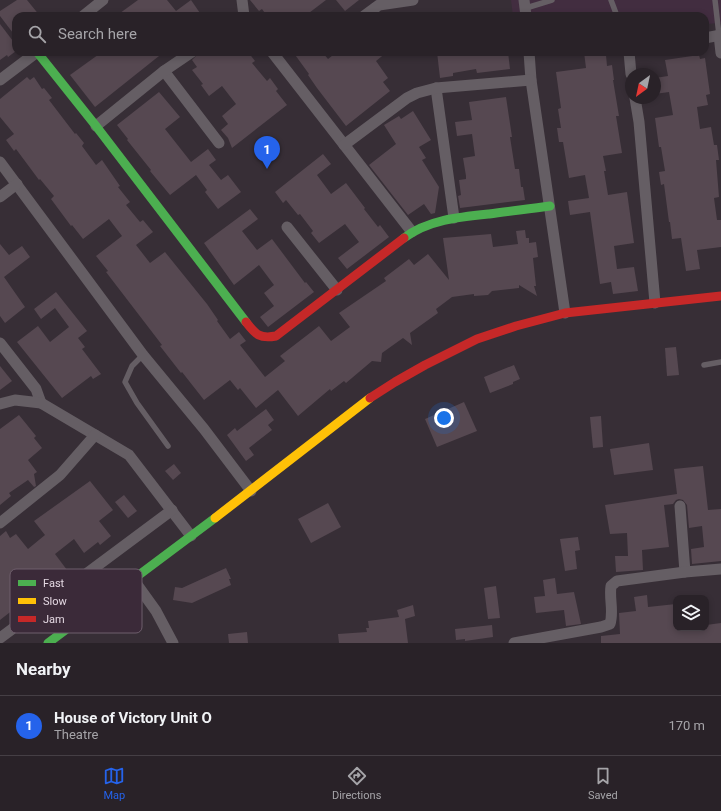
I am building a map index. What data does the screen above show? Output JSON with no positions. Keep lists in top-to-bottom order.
{
  "legend": ["Fast", "Slow", "Jam"],
  "north": "bottom left",
  "page": {
    "search": "Search here",
    "pins": "1",
    "heading": "Nearby",
    "list": [
      {
        "mark": "1",
        "name": "House of Victory Unit O",
        "note": "Theatre",
        "value": "170 m"
      }
    ],
    "nav": ["Map", "Directions", "Saved"]
  }
}
